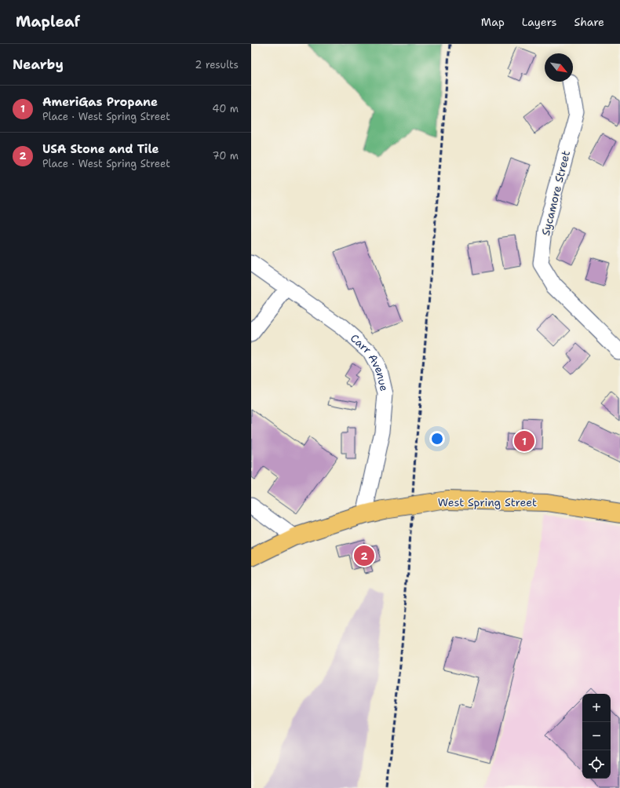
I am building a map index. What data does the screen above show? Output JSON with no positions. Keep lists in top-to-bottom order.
{
  "streets": {
    "main road": ["West Spring Street"],
    "street": ["Sycamore Street", "Carr Avenue"]
  },
  "crossings": [
    ["Carr Avenue", "West Spring Street"]
  ],
  "north": "bottom right",
  "page": {
    "header": "Mapleaf",
    "nav": ["Map", "Layers", "Share"],
    "heading": ["Nearby", "2 results"],
    "list": [
      {
        "mark": "1",
        "name": "AmeriGas Propane",
        "note": "Place · West Spring Street",
        "value": "40 m"
      },
      {
        "mark": "2",
        "name": "USA Stone and Tile",
        "note": "Place · West Spring Street",
        "value": "70 m"
      }
    ],
    "pins": ["1", "2"],
    "map_buttons": ["+", "−"]
  }
}
